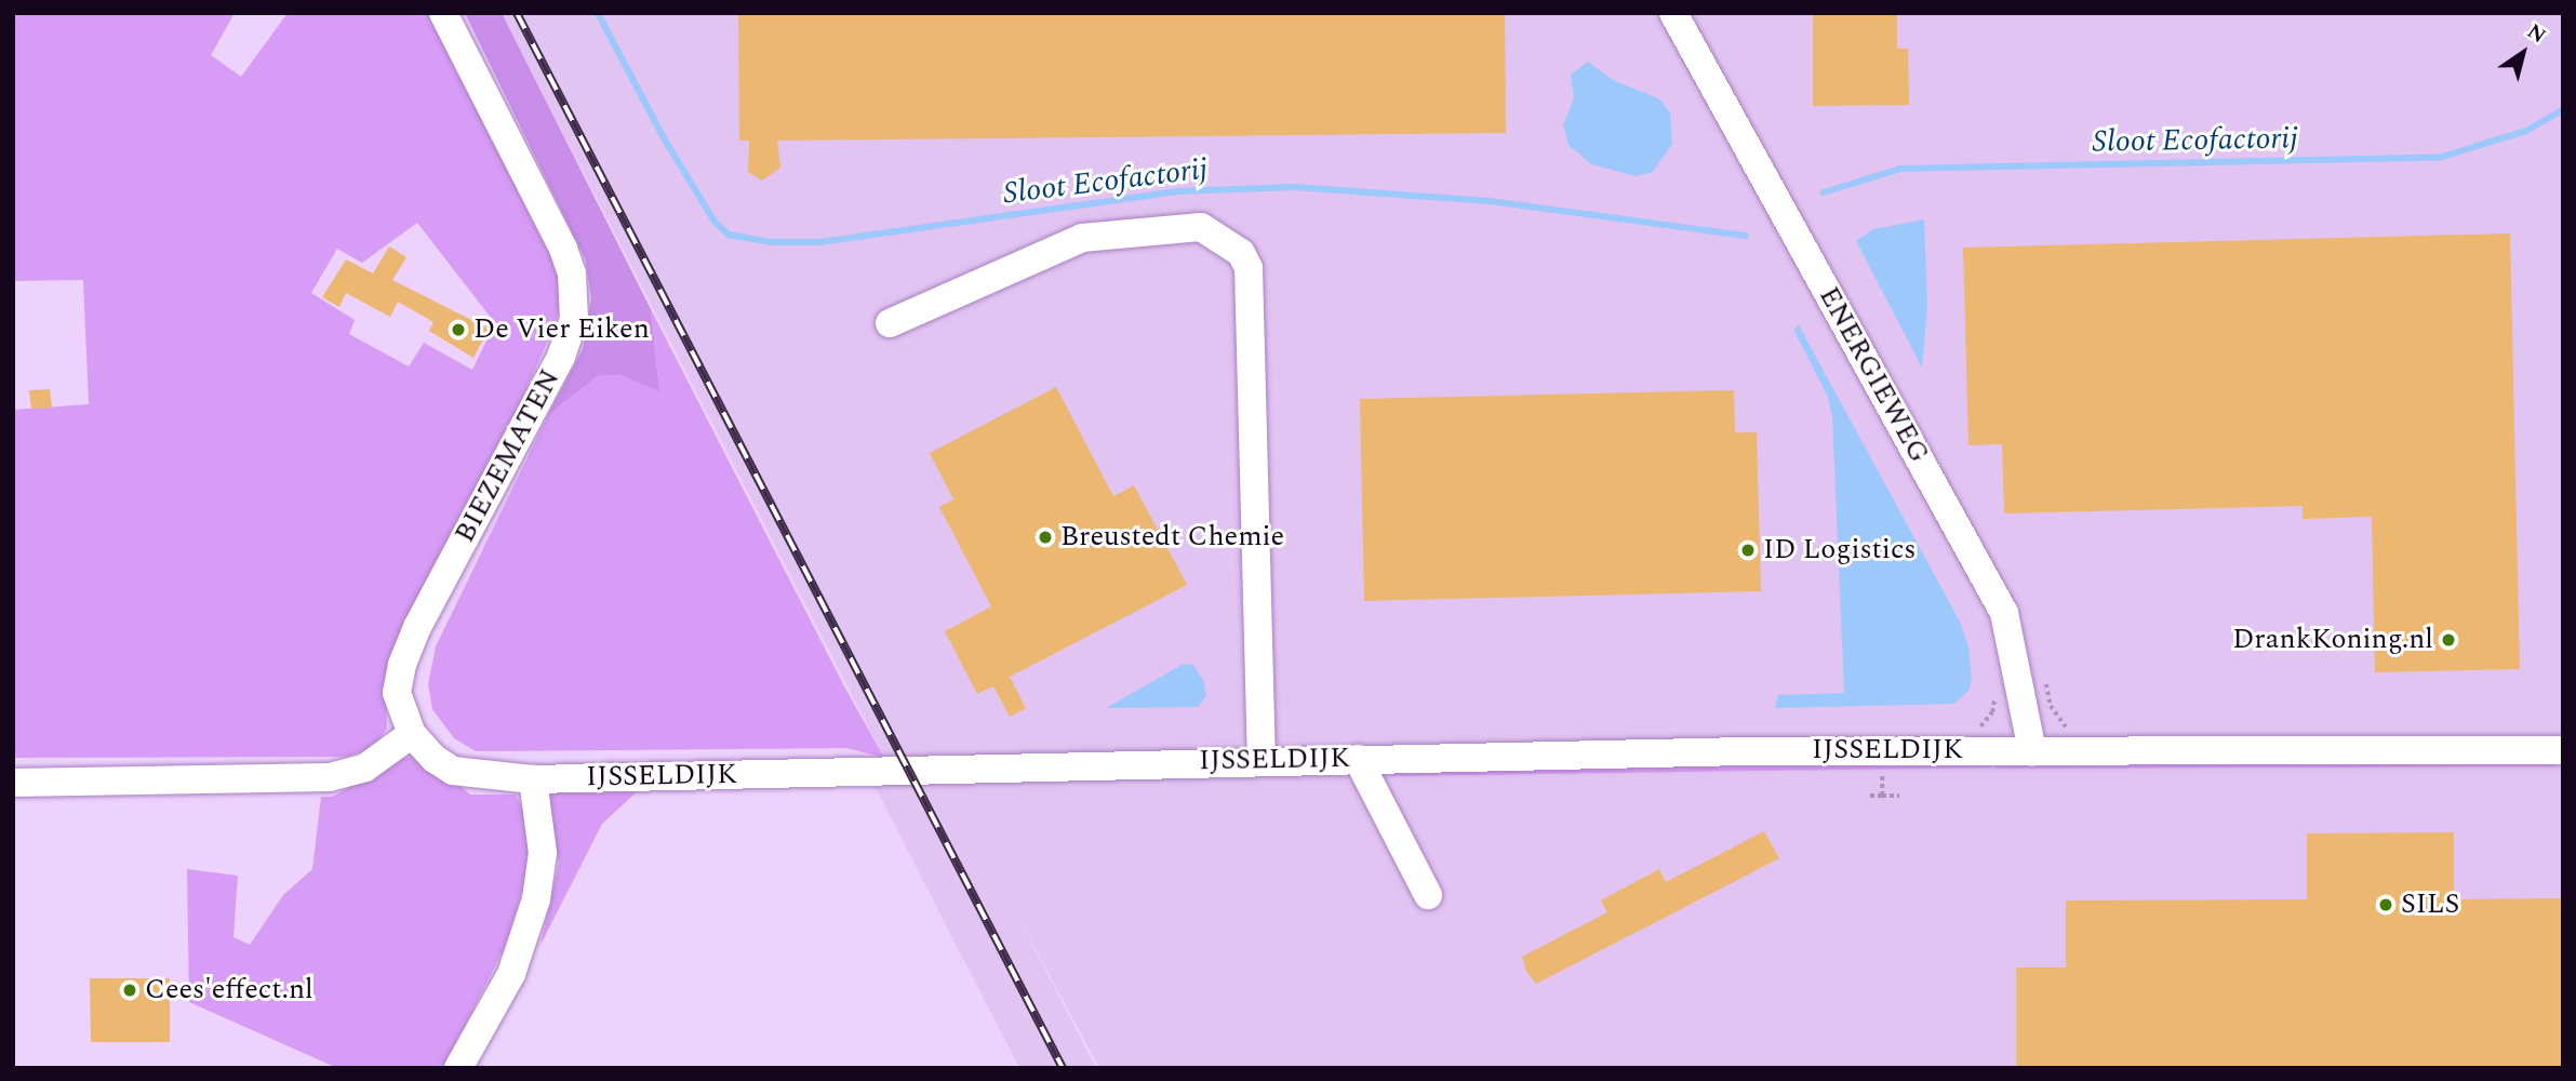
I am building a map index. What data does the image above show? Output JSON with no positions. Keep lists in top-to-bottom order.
{
  "streets": {
    "street": ["ENERGIEWEG", "BIEZEMATEN", "IJSSELDIJK"]
  },
  "crossings": [
    ["ENERGIEWEG", "IJSSELDIJK"],
    ["BIEZEMATEN", "IJSSELDIJK"]
  ],
  "water": ["Sloot Ecofactorij"],
  "places": [
    "De Vier Eiken",
    "Breustedt Chemie",
    "ID Logistics",
    "DrankKoning.nl",
    "SILS",
    "Cees'effect.nl"
  ],
  "north": "top right"
}
